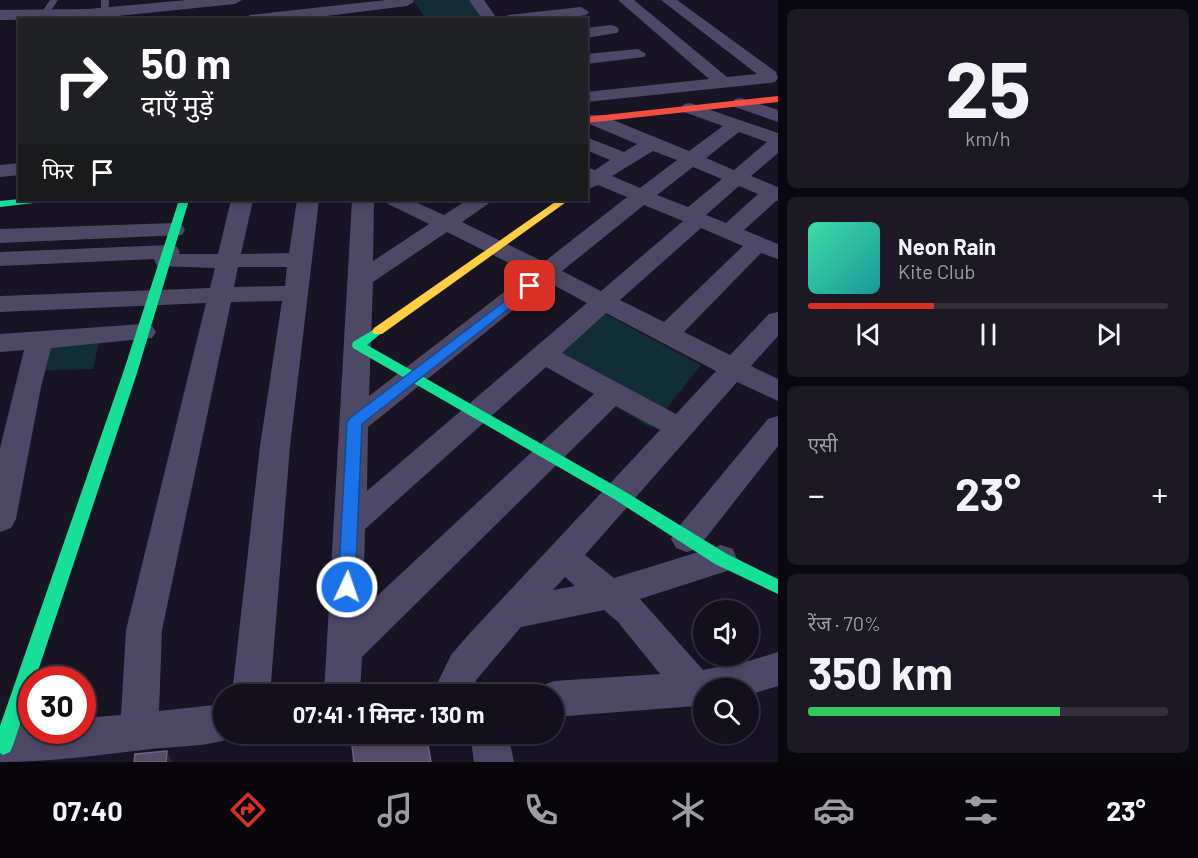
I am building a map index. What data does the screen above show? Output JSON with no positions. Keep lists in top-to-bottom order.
{
  "page": {
    "tile": [
      ["25", "km/h"],
      "एसी",
      ["रेंज · 70%", "350 km"]
    ],
    "turn": ["50 m", "दाएँ मुड़ें"],
    "then": "फिर",
    "song": ["Neon Rain", "Kite Club"],
    "heat": ["−", "23°", "+"],
    "limit": "30",
    "trip": "07:41 · 1 मिनट · 130 m",
    "tabs": ["07:40", "23°"]
  }
}
